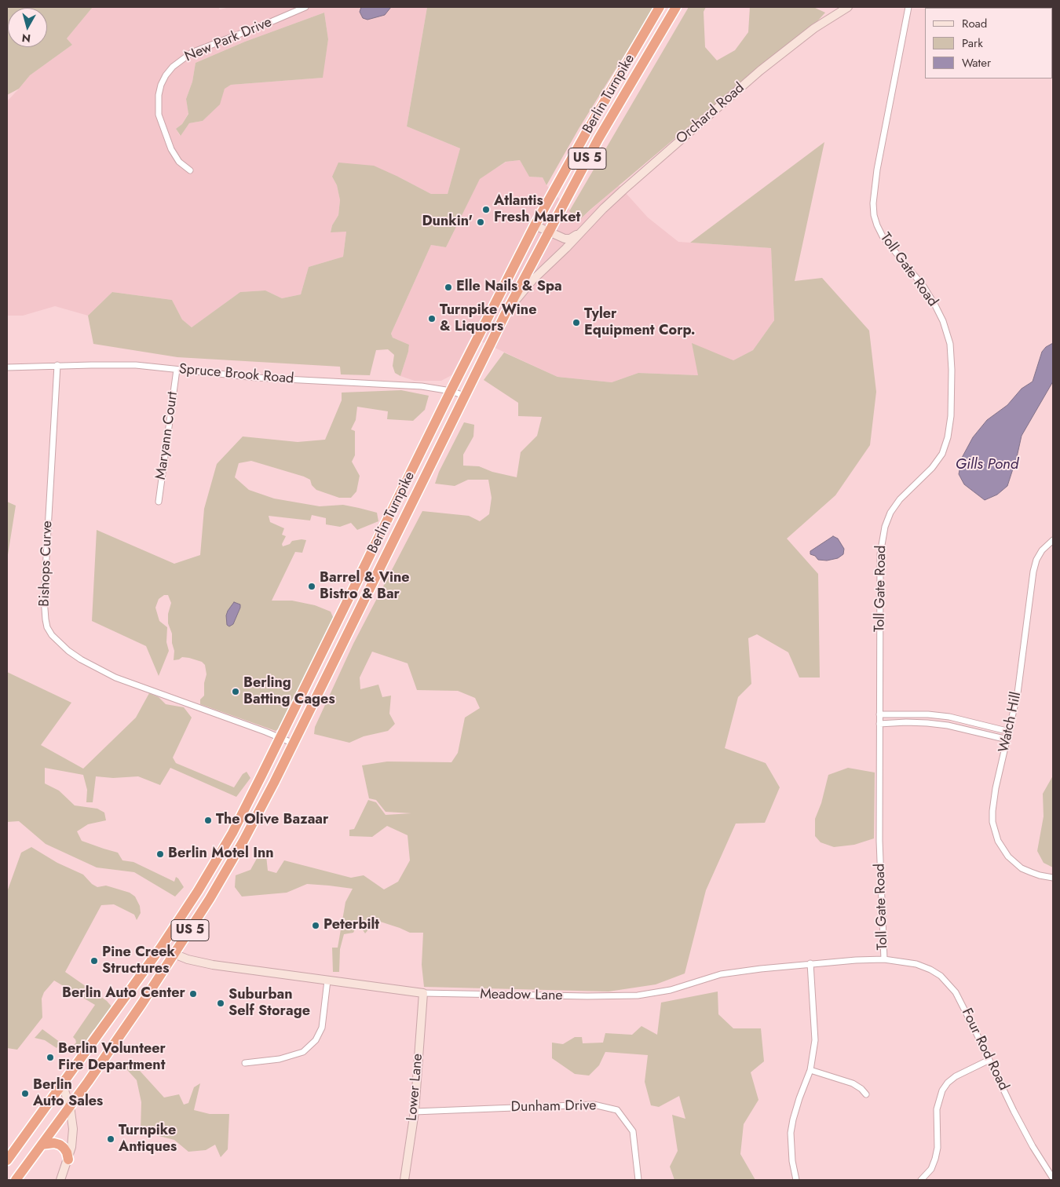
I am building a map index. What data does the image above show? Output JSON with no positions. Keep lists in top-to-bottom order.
{
  "streets": {
    "highway": ["Berlin Turnpike", "US 5"],
    "street": [
      "New Park Drive",
      "Orchard Road",
      "Toll Gate Road",
      "Spruce Brook Road",
      "Maryann Court",
      "Bishops Curve",
      "Watch Hill",
      "Meadow Lane",
      "Four Rod Road",
      "Lower Lane",
      "Dunham Drive"
    ]
  },
  "crossings": [
    ["Berlin Turnpike", "Orchard Road"],
    ["Berlin Turnpike", "Spruce Brook Road"],
    ["Berlin Turnpike", "Bishops Curve"],
    ["Berlin Turnpike", "Meadow Lane"],
    ["Toll Gate Road", "Meadow Lane"],
    ["Toll Gate Road", "Four Rod Road"],
    ["Spruce Brook Road", "Maryann Court"],
    ["Spruce Brook Road", "Bishops Curve"],
    ["Meadow Lane", "Four Rod Road"],
    ["Meadow Lane", "Lower Lane"],
    ["Lower Lane", "Dunham Drive"]
  ],
  "water": ["Gills Pond"],
  "places": [
    "Atlantis Fresh Market",
    "Dunkin'",
    "Elle Nails & Spa",
    "Turnpike Wine & Liquors",
    "Tyler Equipment Corp.",
    "Barrel & Vine Bistro & Bar",
    "Berling Batting Cages",
    "The Olive Bazaar",
    "Berlin Motel Inn",
    "Peterbilt",
    "Pine Creek Structures",
    "Berlin Auto Center",
    "Suburban Self Storage",
    "Berlin Volunteer Fire Department",
    "Berlin Auto Sales",
    "Turnpike Antiques"
  ],
  "legend": ["Road", "Park", "Water"],
  "north": "bottom"
}
